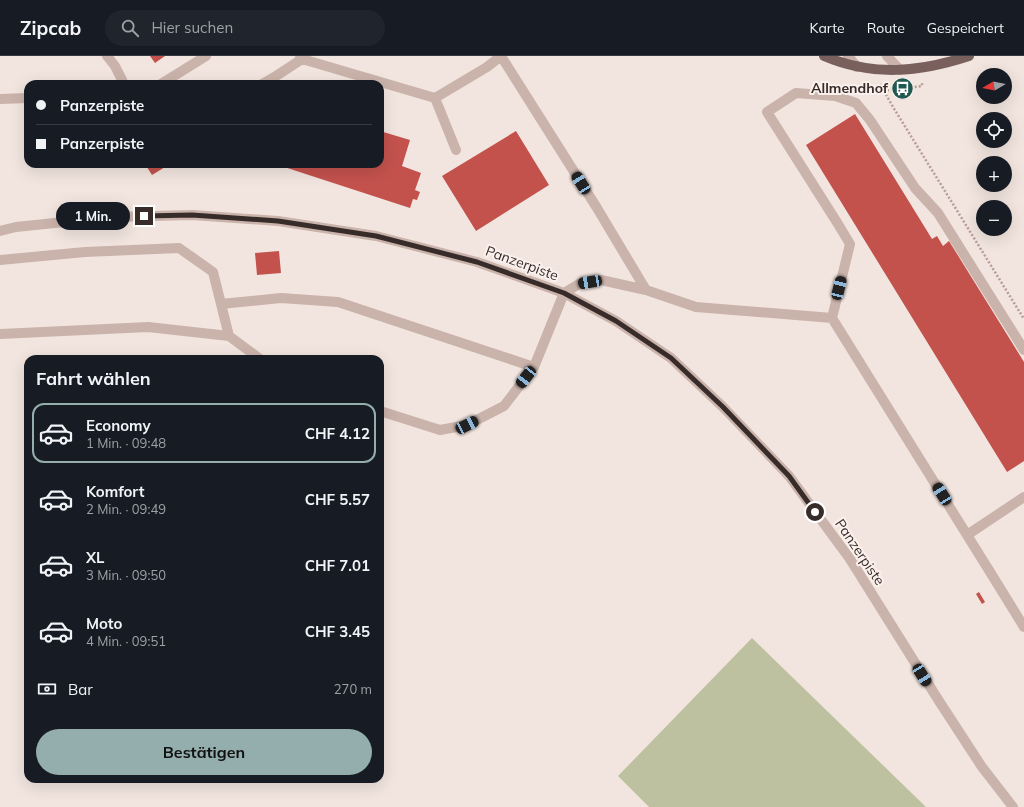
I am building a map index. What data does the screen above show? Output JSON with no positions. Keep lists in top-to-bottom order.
{
  "streets": {
    "street": ["Panzerpiste"]
  },
  "places": {
    "bus stop": ["Allmendhof"]
  },
  "north": "left",
  "page": {
    "header": "Zipcab",
    "search": "Hier suchen",
    "nav": ["Karte", "Route", "Gespeichert"],
    "map_buttons": ["+", "−"],
    "banner": ["Panzerpiste", "Panzerpiste"],
    "bubble": "1 Min.",
    "heading": "Fahrt wählen",
    "list": [
      {
        "name": "Economy",
        "note": "1 Min. · 09:48",
        "value": "CHF 4.12"
      },
      {
        "name": "Komfort",
        "note": "2 Min. · 09:49",
        "value": "CHF 5.57"
      },
      {
        "name": "XL",
        "note": "3 Min. · 09:50",
        "value": "CHF 7.01"
      },
      {
        "name": "Moto",
        "note": "4 Min. · 09:51",
        "value": "CHF 3.45"
      }
    ],
    "pay": ["Bar", "270 m"],
    "buttons": "Bestätigen"
  }
}
